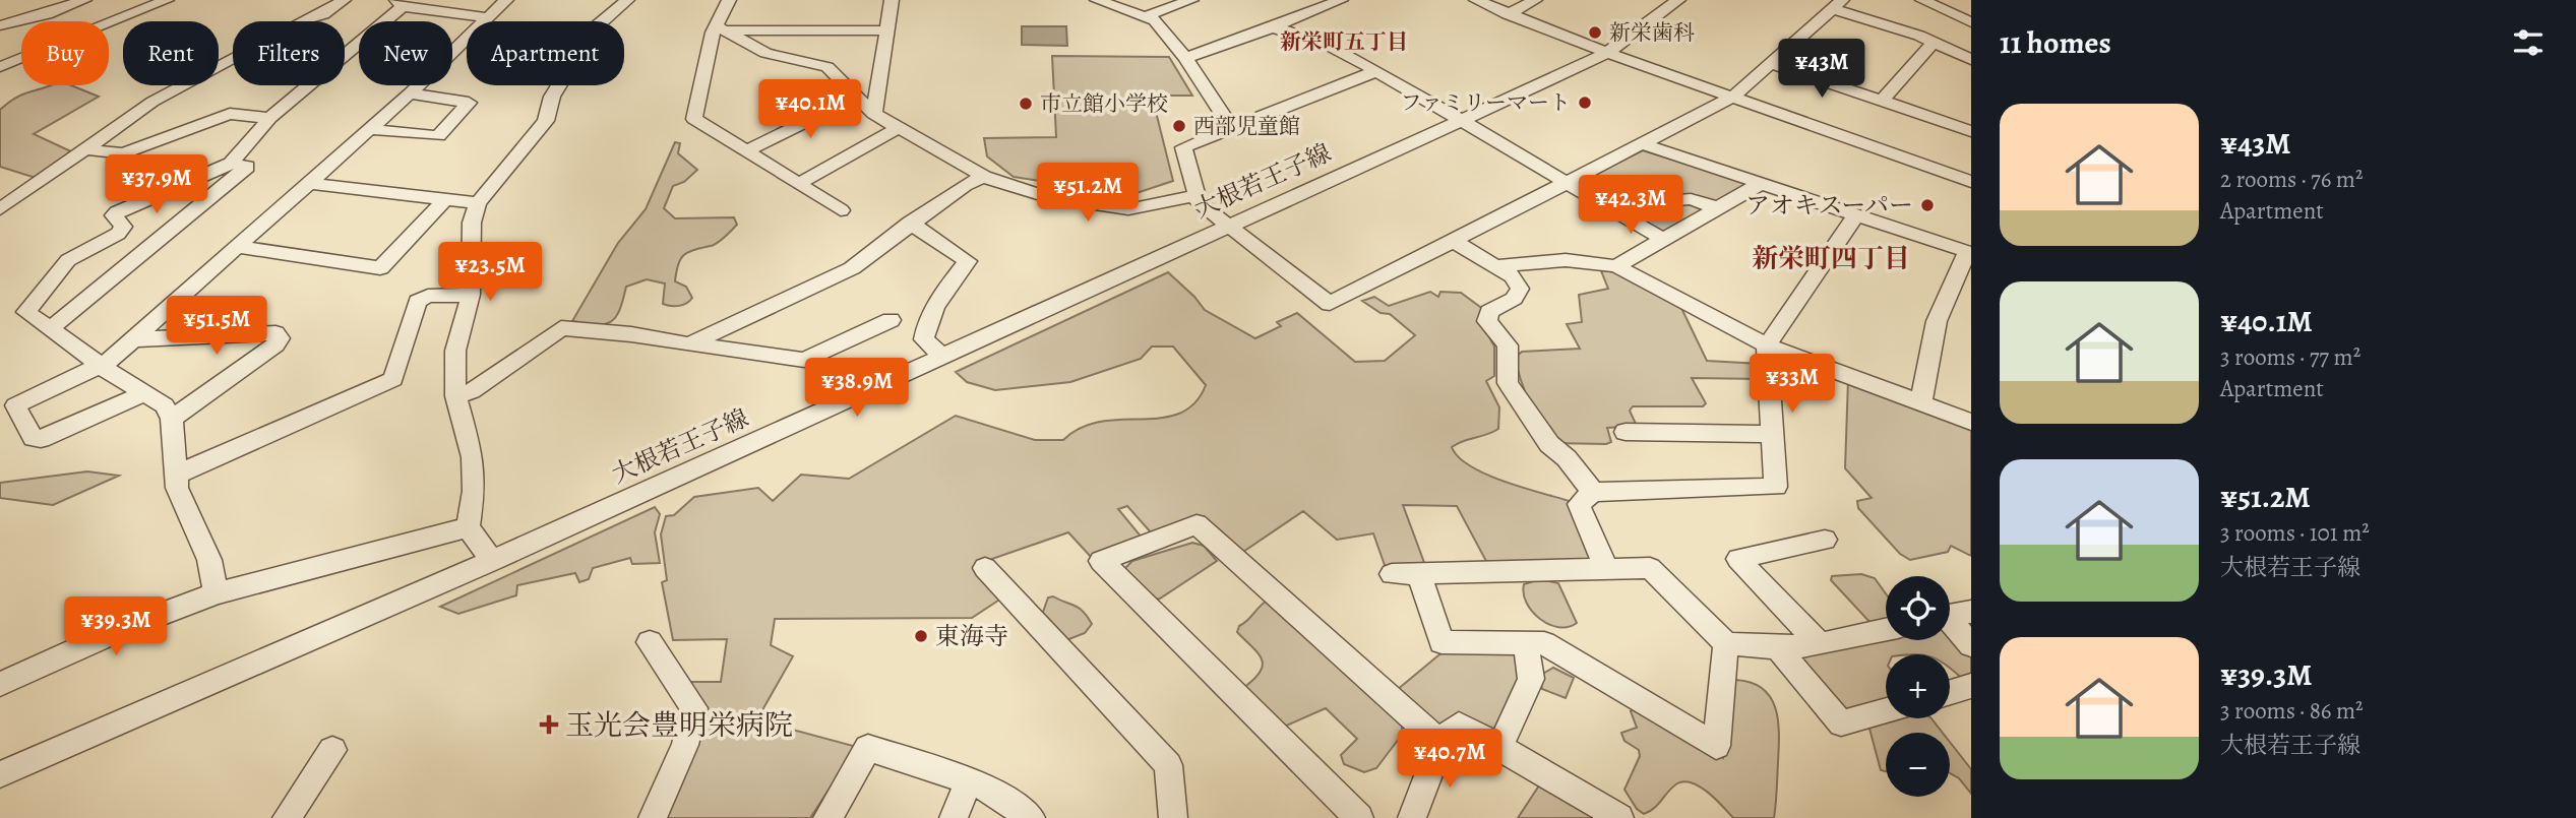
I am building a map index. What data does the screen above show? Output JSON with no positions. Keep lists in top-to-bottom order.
{
  "streets": {
    "street": ["大根若王子線"]
  },
  "districts": ["新栄町五丁目", "新栄町四丁目"],
  "places": {
    "other": [
      "新栄歯科",
      "ファミリーマート",
      "市立館小学校",
      "西部児童館",
      "アオキスーパー",
      "東海寺"
    ],
    "health": ["玉光会豊明栄病院"]
  },
  "page": {
    "heading": "11 homes",
    "chip": [
      "Buy",
      "Rent",
      "Filters",
      "New",
      "Apartment"
    ],
    "price": [
      "¥43M",
      "¥40.1M",
      "¥37.9M",
      "¥51.2M",
      "¥42.3M",
      "¥23.5M",
      "¥51.5M",
      "¥33M",
      "¥38.9M",
      "¥39.3M",
      "¥40.7M"
    ],
    "list": [
      {
        "name": "¥43M",
        "note": "2 rooms · 76 m² · Apartment"
      },
      {
        "name": "¥40.1M",
        "note": "3 rooms · 77 m² · Apartment"
      },
      {
        "name": "¥51.2M",
        "note": "3 rooms · 101 m² · 大根若王子線"
      },
      {
        "name": "¥39.3M",
        "note": "3 rooms · 86 m² · 大根若王子線"
      }
    ],
    "map_buttons": ["+", "−"]
  }
}
